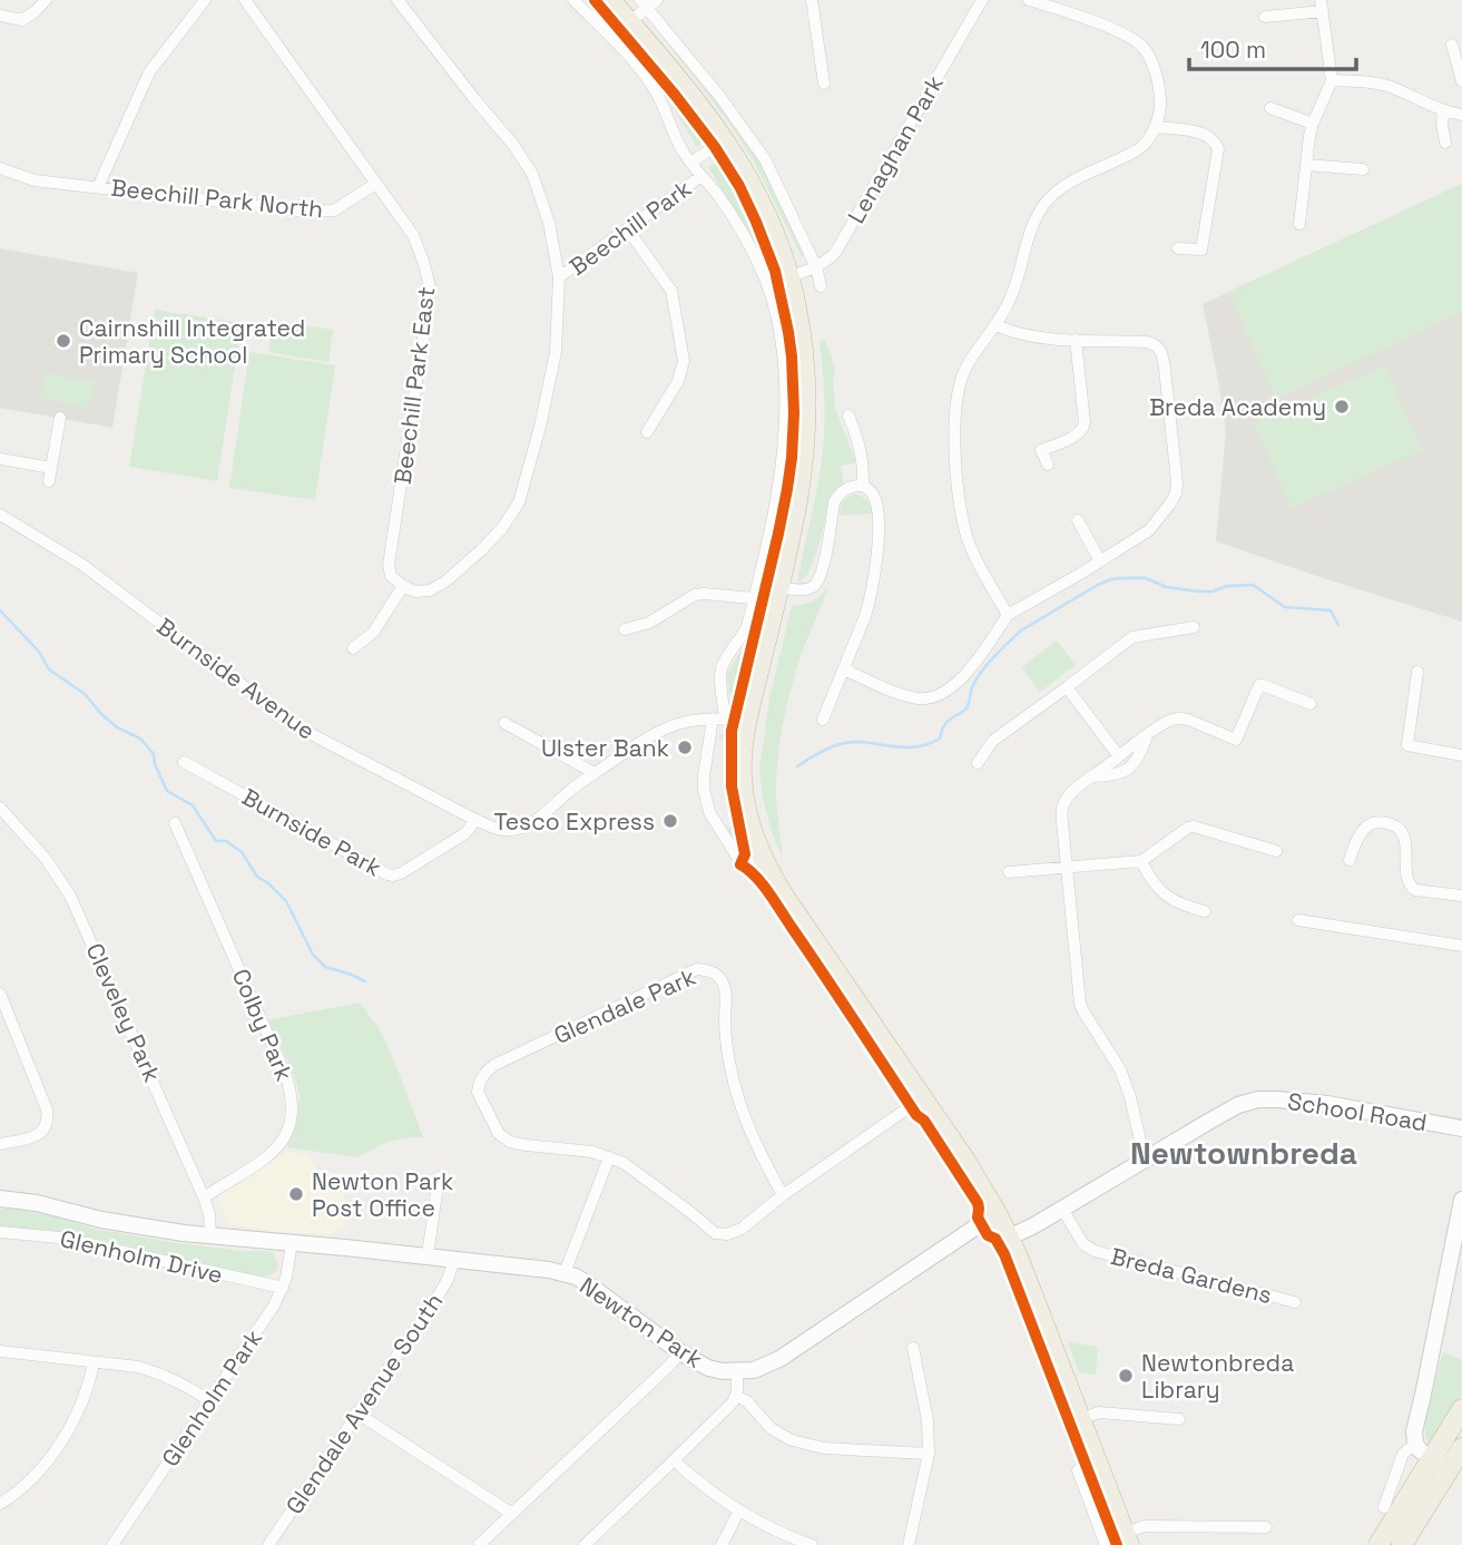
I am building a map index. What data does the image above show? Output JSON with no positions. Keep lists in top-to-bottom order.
{
  "streets": {
    "street": [
      "Lenaghan Park",
      "Beechill Park North",
      "Beechill Park",
      "Beechill Park East",
      "Burnside Avenue",
      "Burnside Park",
      "Glendale Park",
      "Cleveley Park",
      "Colby Park",
      "School Road",
      "Glenholm Drive",
      "Breda Gardens",
      "Newton Park",
      "Glenholm Park",
      "Glendale Avenue South"
    ]
  },
  "crossings": [
    ["Beechill Park North", "Beechill Park East"],
    ["Burnside Avenue", "Burnside Park"],
    ["Cleveley Park", "Colby Park"],
    ["Cleveley Park", "Newton Park"],
    ["School Road", "Breda Gardens"],
    ["Glenholm Drive", "Glenholm Park"],
    ["Newton Park", "Glenholm Park"],
    ["Newton Park", "Glendale Avenue South"]
  ],
  "districts": ["Newtownbreda"],
  "places": [
    "Cairnshill Integrated Primary School",
    "Breda Academy",
    "Ulster Bank",
    "Tesco Express",
    "Newton Park Post Office",
    "Newtonbreda Library"
  ],
  "scale_bar": "100 m"
}
